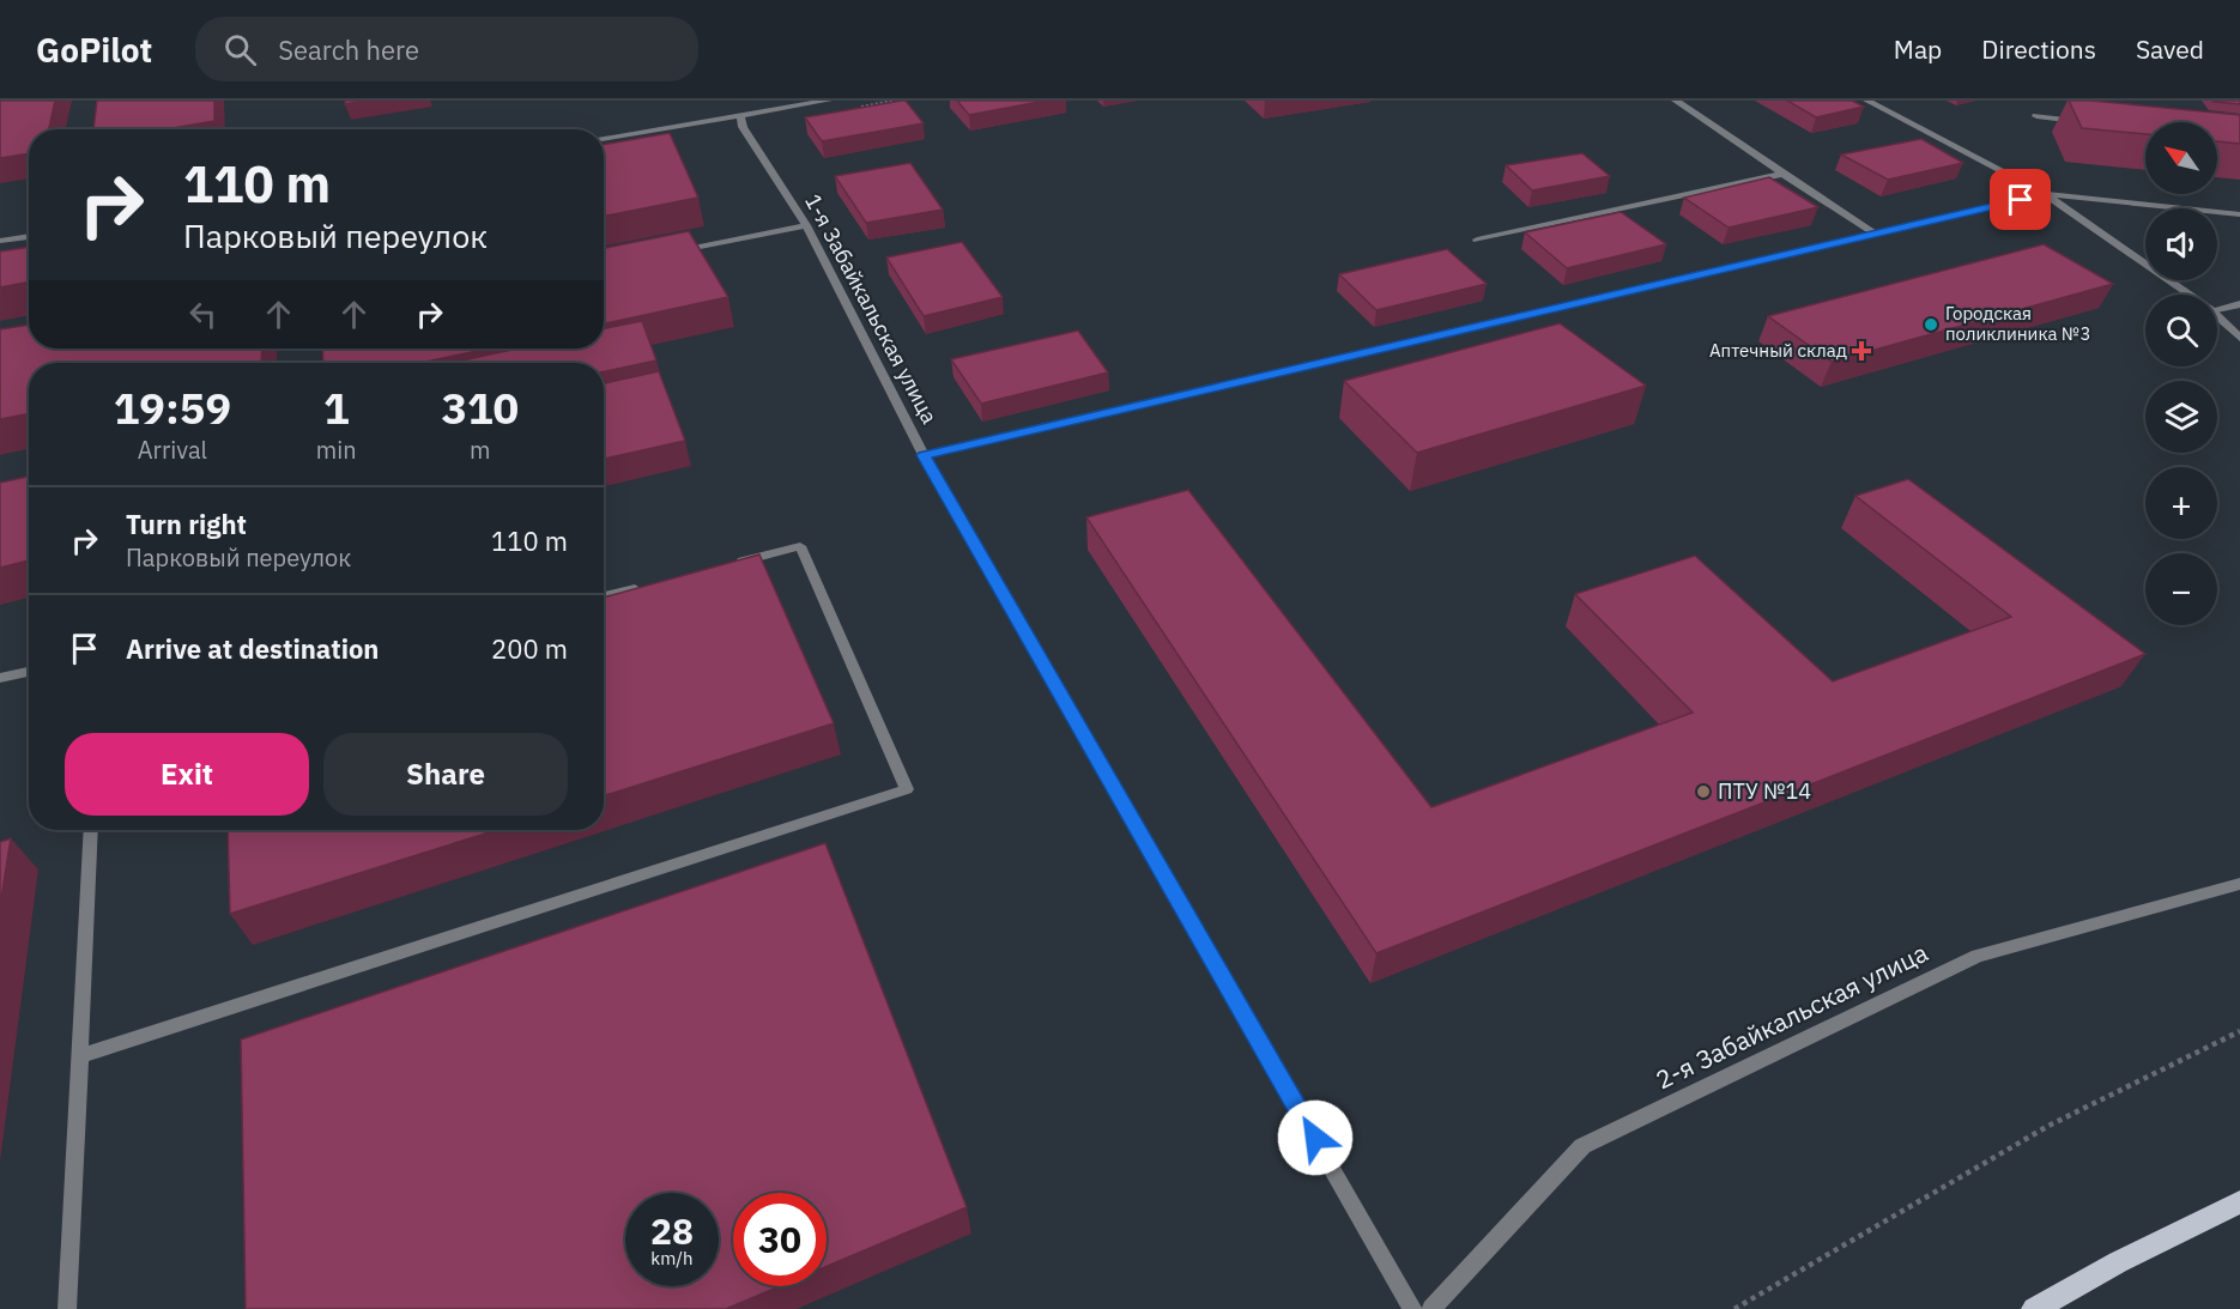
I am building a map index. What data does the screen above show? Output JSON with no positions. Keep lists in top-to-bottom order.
{
  "streets": {
    "street": ["1-я Забайкальская улица", "2-я Забайкальская улица"]
  },
  "places": {
    "other": ["Городская поликлиника №3", "ПТУ №14"],
    "health": ["Аптечный склад"]
  },
  "north": "top left",
  "page": {
    "header": "GoPilot",
    "search": "Search here",
    "nav": ["Map", "Directions", "Saved"],
    "map_buttons": ["+", "−"],
    "turn": ["110 m", "Парковый переулок"],
    "eta": [
      "19:59",
      "Arrival",
      "1",
      "min",
      "310",
      "m"
    ],
    "list": [
      {
        "name": "Turn right",
        "note": "Парковый переулок",
        "value": "110 m"
      },
      {
        "name": "Arrive at destination",
        "value": "200 m"
      }
    ],
    "buttons": ["Exit", "Share"],
    "speed": "28 km/h",
    "limit": "30"
  }
}
